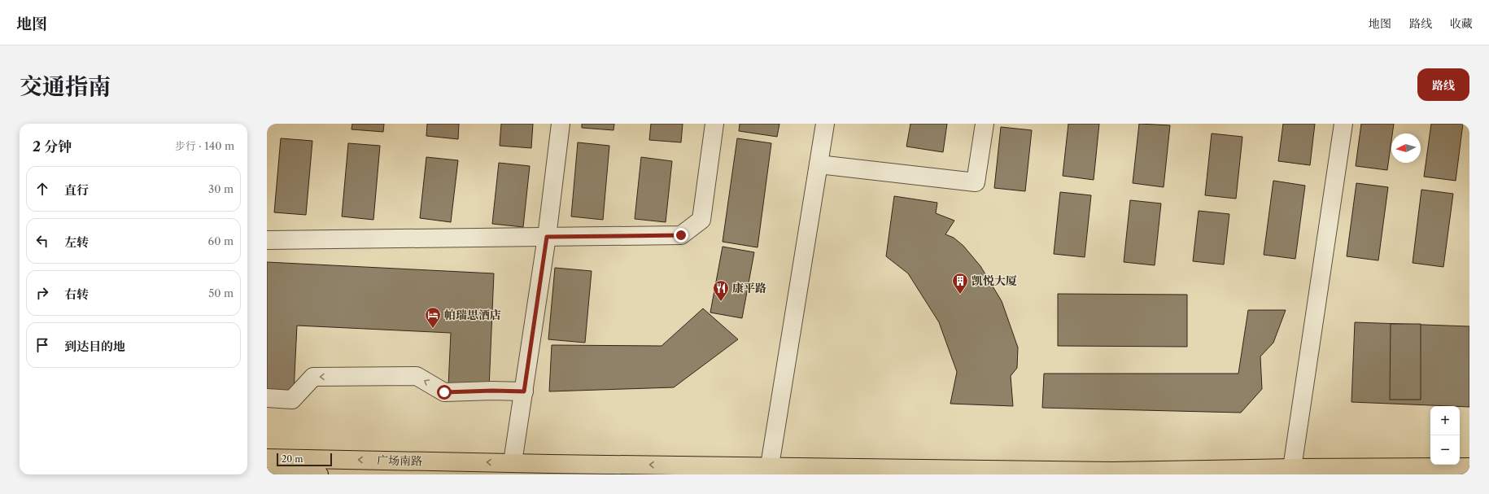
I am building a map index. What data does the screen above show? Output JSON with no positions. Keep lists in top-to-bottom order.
{
  "streets": {
    "main road": ["广场南路"]
  },
  "one_way": ["广场南路"],
  "places": {
    "building": ["凯悦大厦"],
    "restaurant": ["康平路"],
    "hotel": ["帕瑞思酒店"]
  },
  "scale_bar": "20 m",
  "north": "left",
  "page": {
    "header": "地图",
    "nav": ["地图", "路线", "收藏"],
    "title": "交通指南",
    "buttons": "路线",
    "heading": ["2 分钟", "步行 · 140 m"],
    "list": [
      ["直行", "30 m"],
      ["左转", "60 m"],
      ["右转", "50 m"],
      "到达目的地"
    ],
    "map_buttons": ["+", "−"],
    "scale": "20 m"
  }
}
